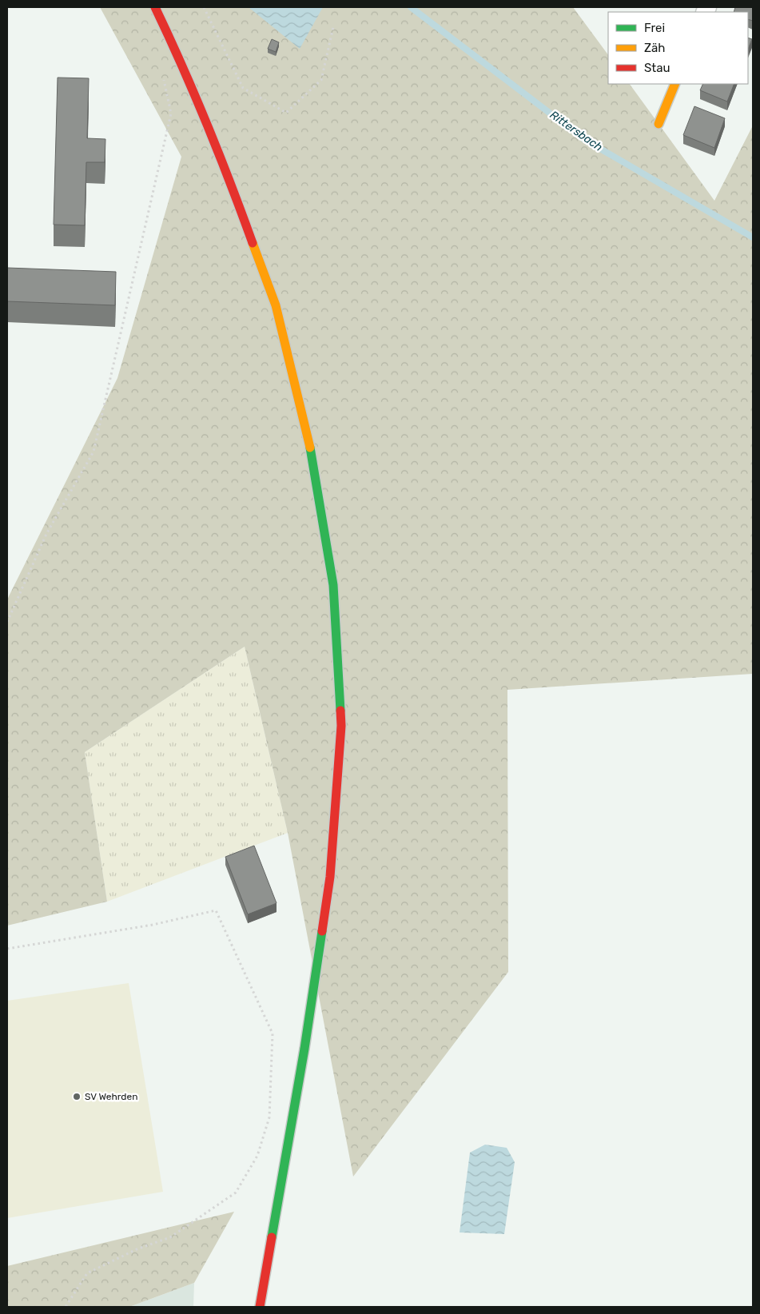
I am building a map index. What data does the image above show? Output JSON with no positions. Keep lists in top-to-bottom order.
{
  "water": ["Rittersbach"],
  "places": ["SV Wehrden"],
  "legend": ["Frei", "Zäh", "Stau"]
}
